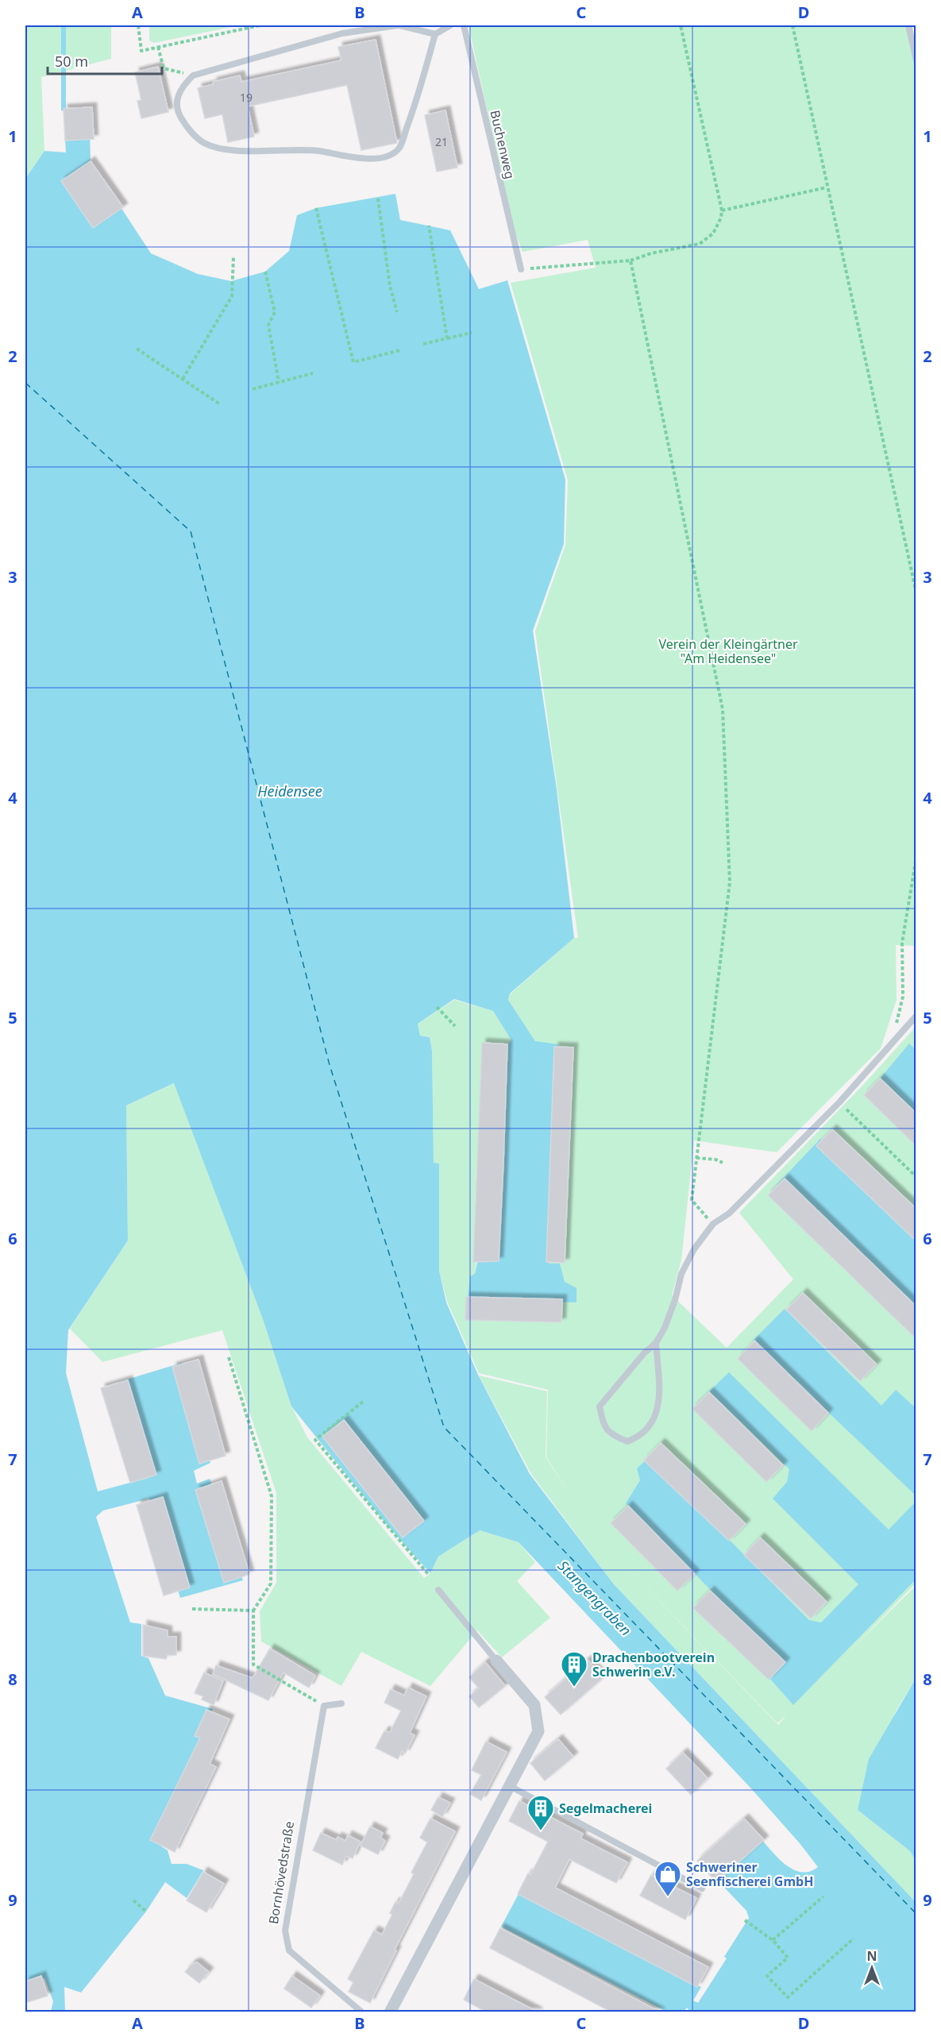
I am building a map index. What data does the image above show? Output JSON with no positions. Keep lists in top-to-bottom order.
{
  "streets": {
    "lane": ["Buchenweg", "Bornhövedstraße"]
  },
  "water": ["Heidensee", "Stangengraben"],
  "parks": ["Verein der Kleingärtner \"Am Heidensee\""],
  "places": {
    "building": ["Drachenbootverein Schwerin e.V.", "Segelmacherei"],
    "shop": ["Schweriner Seenfischerei GmbH"]
  },
  "house_numbers": ["19", "21"],
  "scale_bar": "50 m",
  "north": "top",
  "grid": {
    "columns": [
      "A",
      "B",
      "C",
      "D"
    ],
    "rows": [
      "1",
      "2",
      "3",
      "4",
      "5",
      "6",
      "7",
      "8",
      "9"
    ]
  }
}
